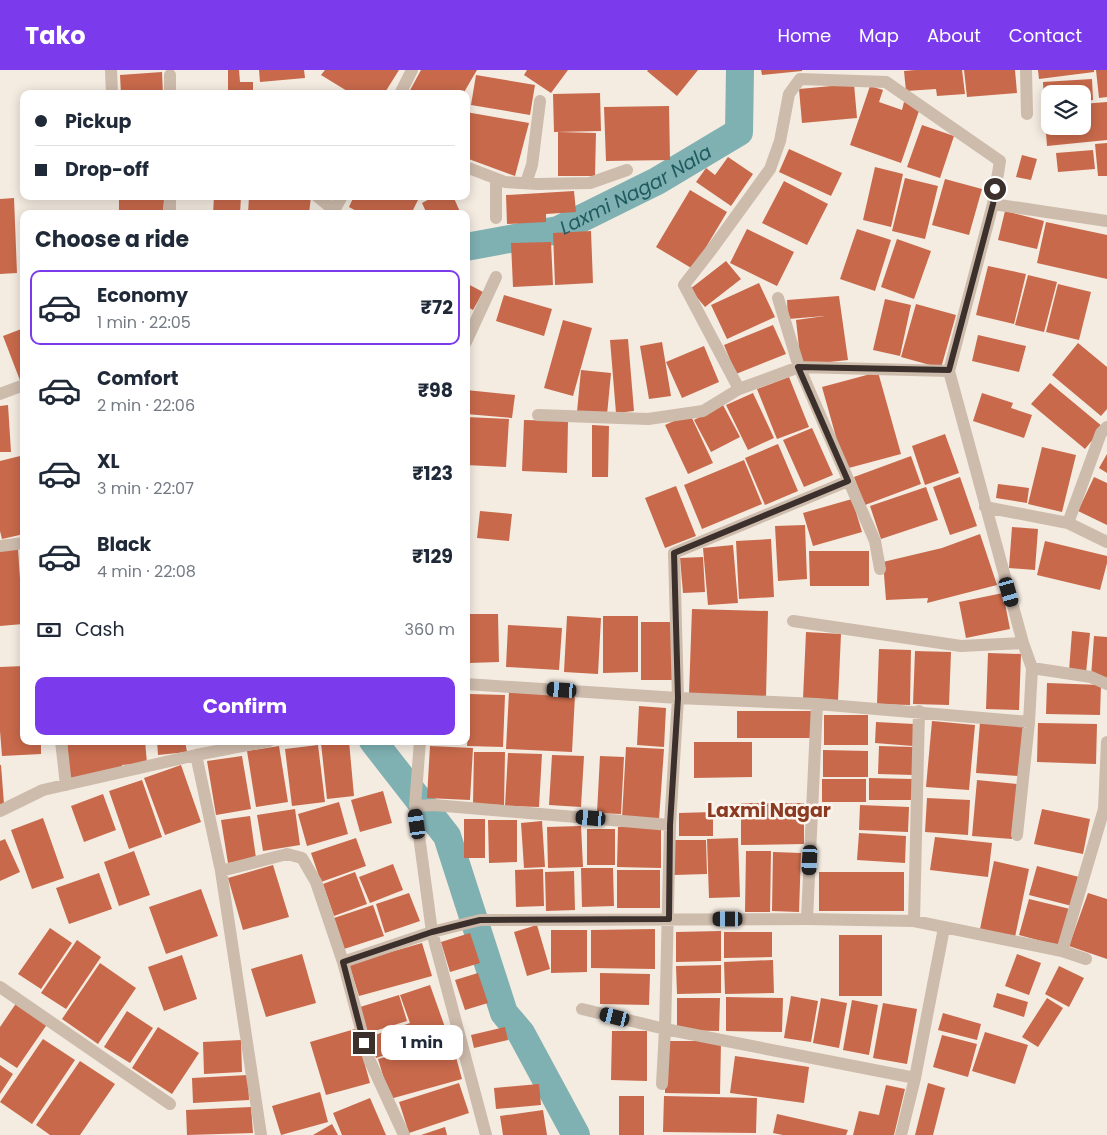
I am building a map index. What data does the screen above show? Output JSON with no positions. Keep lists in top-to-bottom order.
{
  "districts": ["Laxmi Nagar"],
  "water": ["Laxmi Nagar Nala"],
  "page": {
    "header": "Tako",
    "nav": [
      "Home",
      "Map",
      "About",
      "Contact"
    ],
    "banner": ["Pickup", "Drop-off"],
    "heading": "Choose a ride",
    "list": [
      {
        "name": "Economy",
        "note": "1 min · 22:05",
        "value": "₹72"
      },
      {
        "name": "Comfort",
        "note": "2 min · 22:06",
        "value": "₹98"
      },
      {
        "name": "XL",
        "note": "3 min · 22:07",
        "value": "₹123"
      },
      {
        "name": "Black",
        "note": "4 min · 22:08",
        "value": "₹129"
      }
    ],
    "pay": ["Cash", "360 m"],
    "buttons": "Confirm",
    "bubble": "1 min"
  }
}
